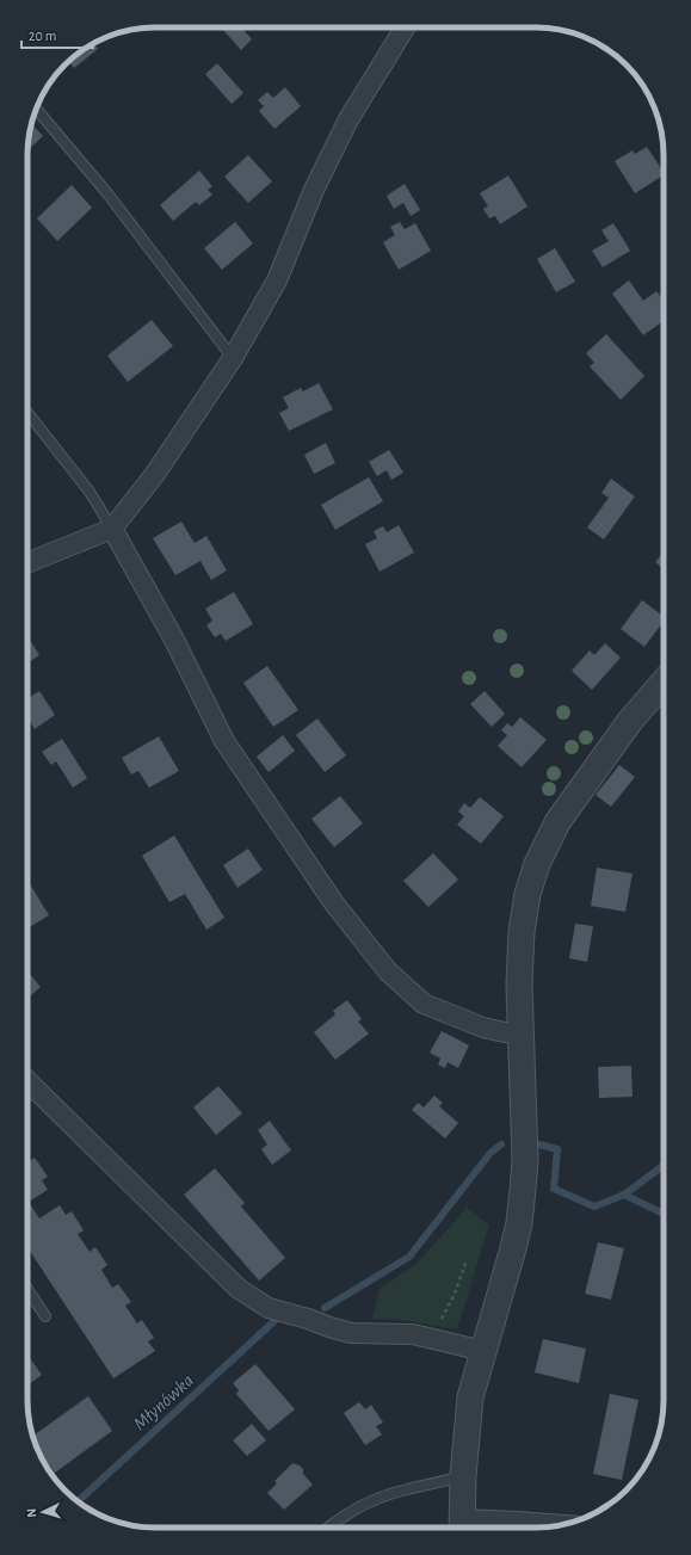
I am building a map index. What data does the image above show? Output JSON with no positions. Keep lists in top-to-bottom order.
{
  "water": ["Młynówka"],
  "scale_bar": "20 m",
  "north": "left"
}
